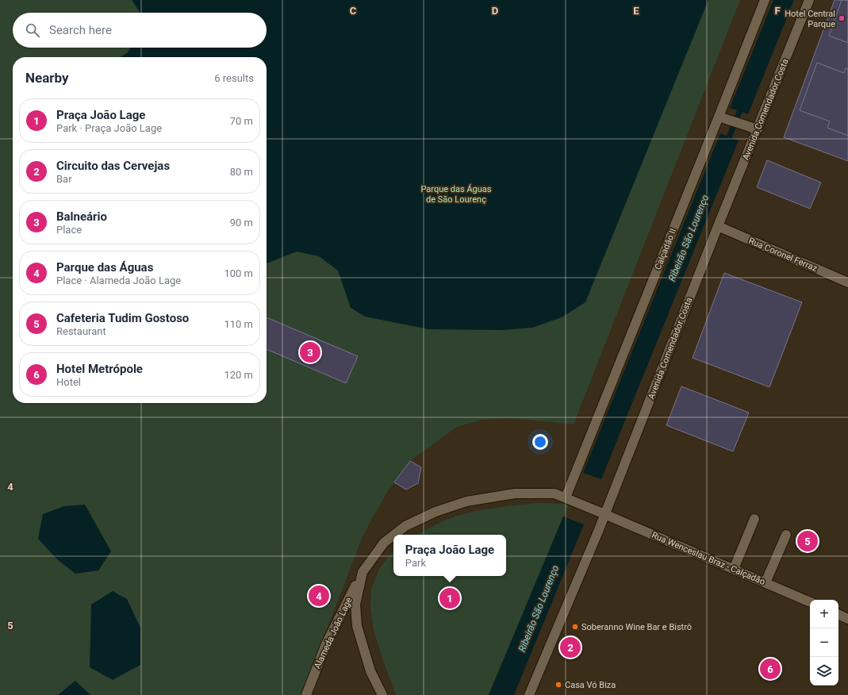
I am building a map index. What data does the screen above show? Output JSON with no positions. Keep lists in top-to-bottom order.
{
  "streets": {
    "street": [
      "Avenida Comendador Costa",
      "Calçadão II",
      "Rua Coronel Ferraz",
      "Rua Wenceslau Braz - Calçadão",
      "Alameda João Lage"
    ]
  },
  "crossings": [
    ["Avenida Comendador Costa", "Rua Coronel Ferraz"],
    ["Avenida Comendador Costa", "Rua Wenceslau Braz - Calçadão"],
    ["Calçadão II", "Rua Wenceslau Braz - Calçadão"],
    ["Rua Wenceslau Braz - Calçadão", "Alameda João Lage"]
  ],
  "water": ["Ribeirão São Lourenço"],
  "parks": ["Parque das Águas de São Lourenç"],
  "places": ["Hotel Central Parque", "Soberanno Wine Bar e Bistrô", "Casa Vó Biza"],
  "page": {
    "search": "Search here",
    "heading": ["Nearby", "6 results"],
    "list": [
      {
        "mark": "1",
        "name": "Praça João Lage",
        "note": "Park · Praça João Lage",
        "value": "70 m"
      },
      {
        "mark": "2",
        "name": "Circuito das Cervejas",
        "note": "Bar",
        "value": "80 m"
      },
      {
        "mark": "3",
        "name": "Balneário",
        "note": "Place",
        "value": "90 m"
      },
      {
        "mark": "4",
        "name": "Parque das Águas",
        "note": "Place · Alameda João Lage",
        "value": "100 m"
      },
      {
        "mark": "5",
        "name": "Cafeteria Tudim Gostoso",
        "note": "Restaurant",
        "value": "110 m"
      },
      {
        "mark": "6",
        "name": "Hotel Metrópole",
        "note": "Hotel",
        "value": "120 m"
      }
    ],
    "pins": [
      "3",
      "5",
      "4",
      "1",
      "2",
      "6"
    ],
    "popup": ["Praça João Lage", "Park"],
    "map_buttons": ["+", "−"]
  },
  "grid": {
    "columns": [
      "C",
      "D",
      "E",
      "F"
    ],
    "rows": ["4", "5"]
  }
}
